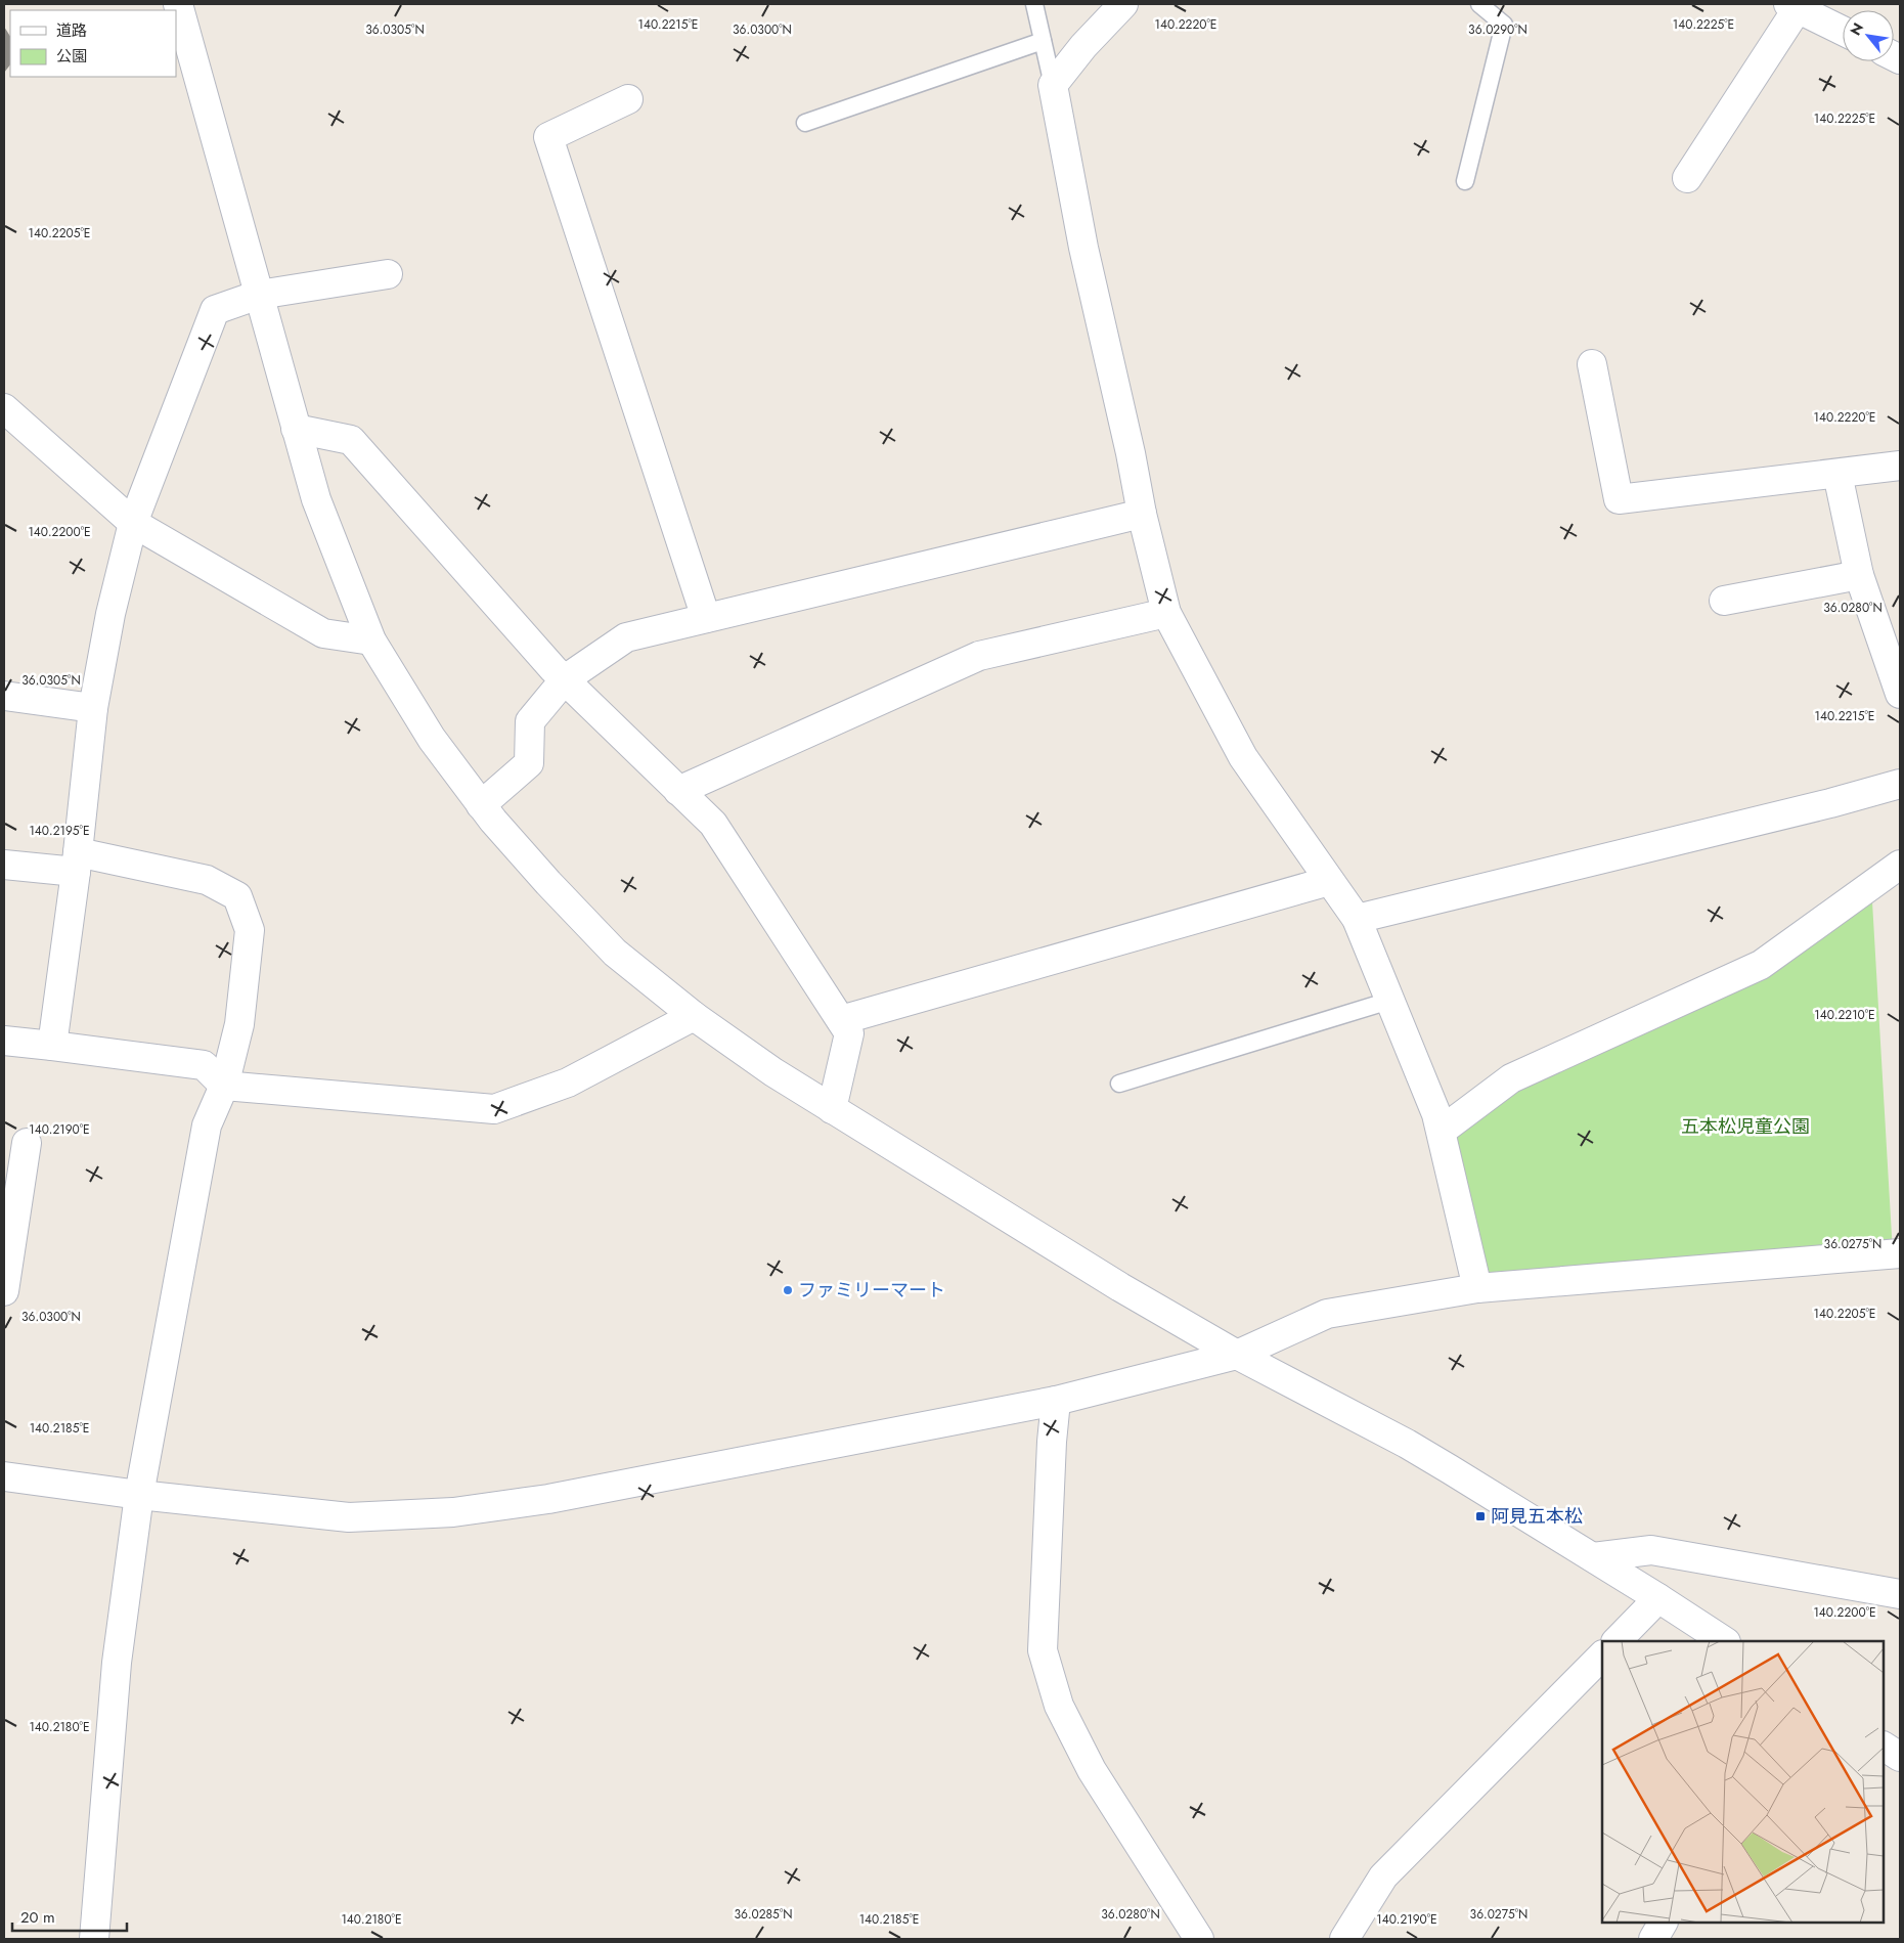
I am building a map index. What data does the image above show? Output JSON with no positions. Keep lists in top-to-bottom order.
{
  "parks": ["五本松児童公園"],
  "places": {
    "other": ["ファミリーマート"],
    "transit": ["阿見五本松"]
  },
  "legend": ["道路", "公園"],
  "scale_bar": "20 m",
  "north": "top left",
  "coordinates": [
    "140.2215°E",
    "140.2220°E",
    "140.2225°E",
    "36.0305°N",
    "36.0300°N",
    "36.0290°N",
    "140.2205°E",
    "140.2200°E",
    "36.0280°N",
    "140.2195°E",
    "140.2210°E",
    "140.2190°E",
    "36.0275°N",
    "140.2185°E",
    "140.2180°E",
    "36.0285°N"
  ]
}
